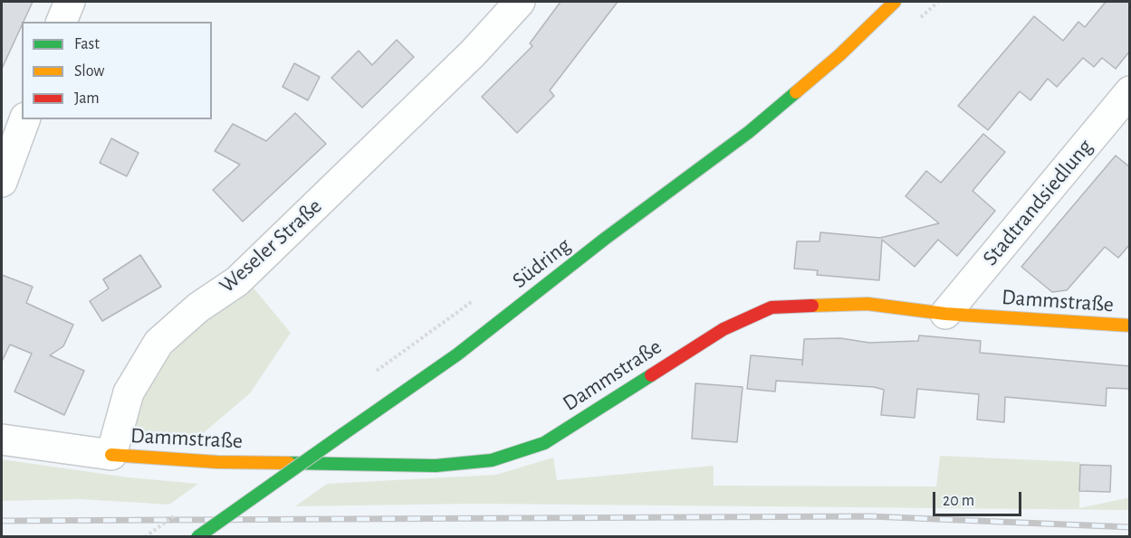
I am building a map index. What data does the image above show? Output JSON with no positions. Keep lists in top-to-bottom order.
{
  "streets": {
    "street": [
      "Stadtrandsiedlung",
      "Weseler Straße",
      "Südring",
      "Dammstraße"
    ]
  },
  "crossings": [
    ["Stadtrandsiedlung", "Dammstraße"],
    ["Weseler Straße", "Dammstraße"]
  ],
  "legend": ["Fast", "Slow", "Jam"],
  "scale_bar": "20 m"
}
